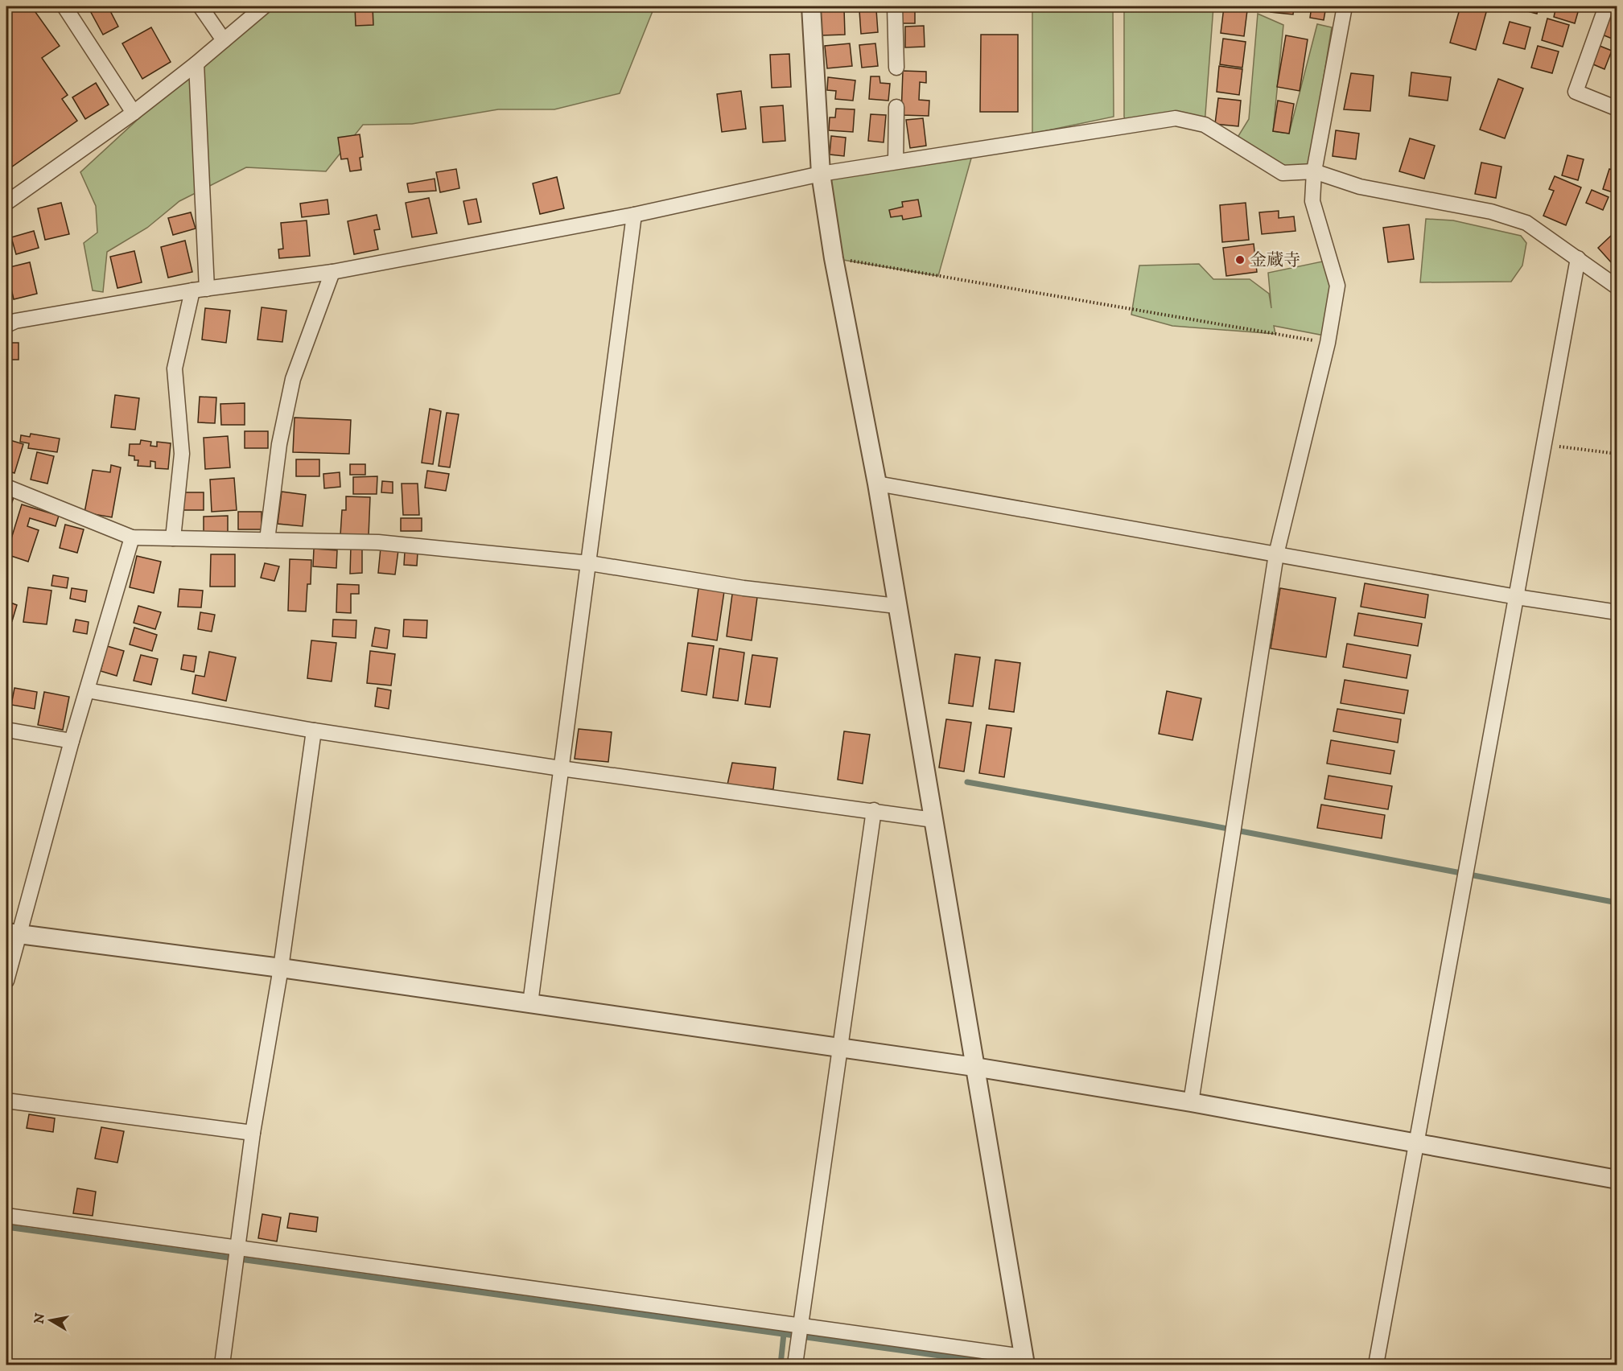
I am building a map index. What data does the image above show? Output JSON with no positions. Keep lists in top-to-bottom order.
{
  "places": ["金蔵寺"],
  "north": "left"
}
